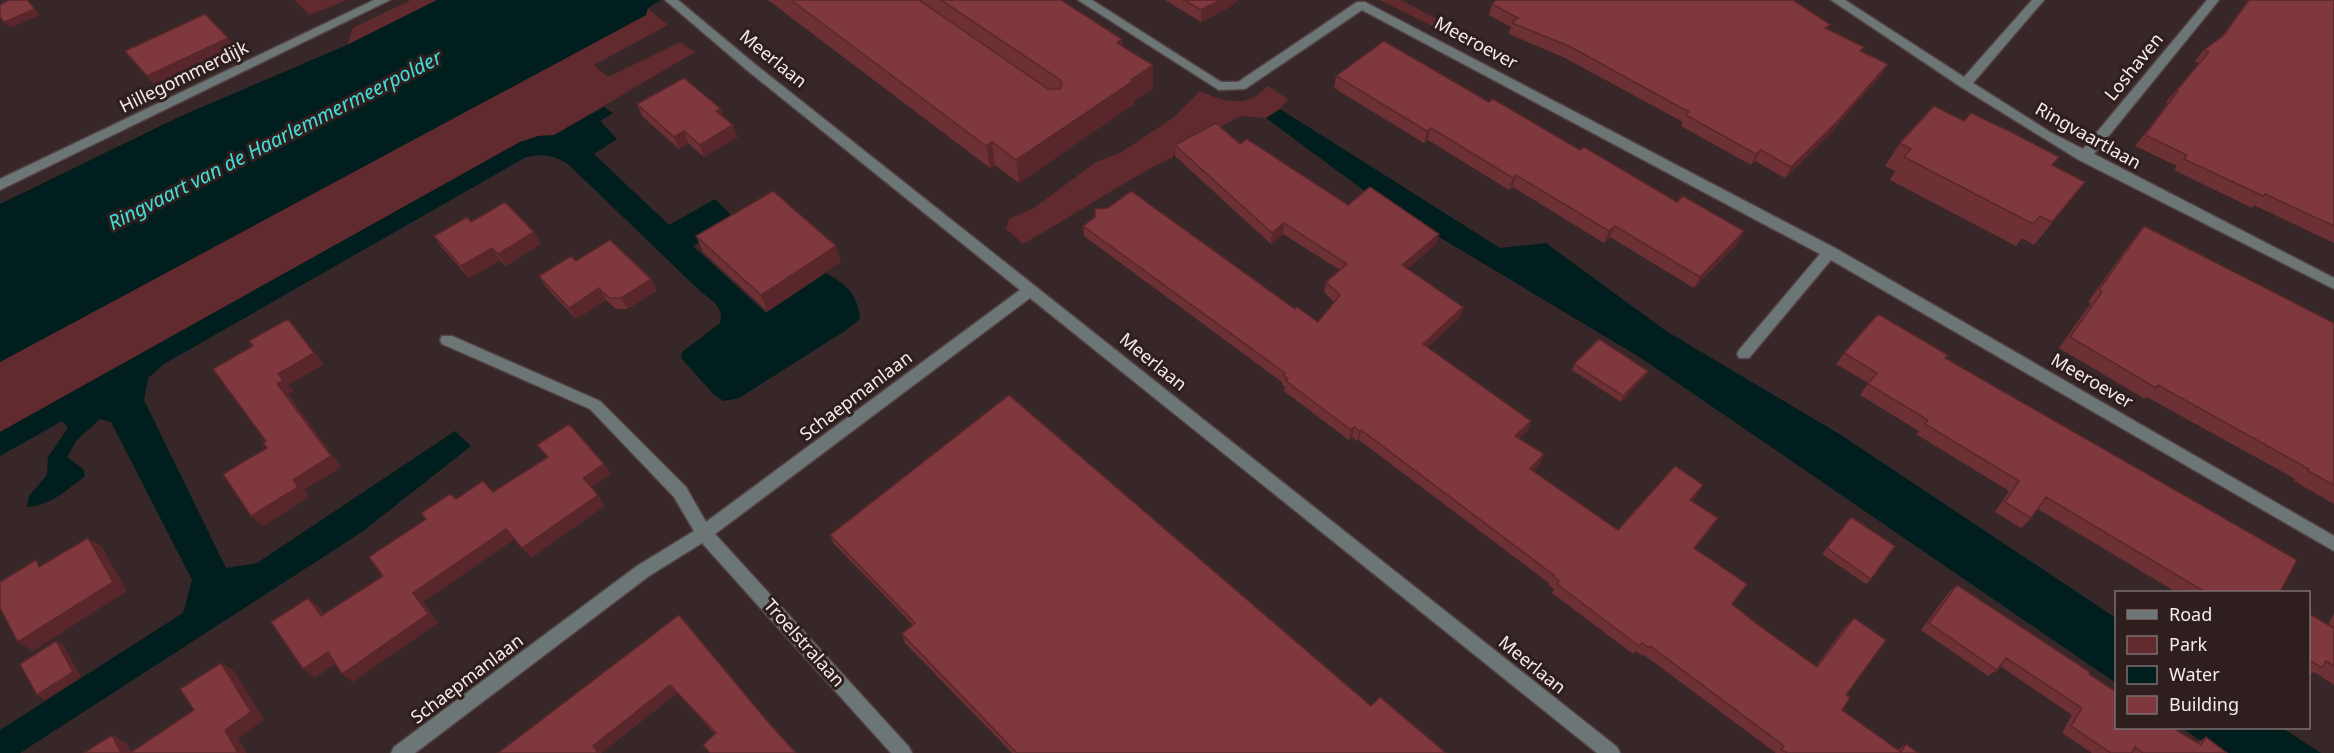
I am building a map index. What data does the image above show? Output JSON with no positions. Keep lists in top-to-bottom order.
{
  "streets": {
    "street": [
      "Meeroever",
      "Meerlaan",
      "Loshaven",
      "Hillegommerdijk",
      "Ringvaartlaan",
      "Schaepmanlaan",
      "Troelstralaan"
    ]
  },
  "crossings": [
    ["Meerlaan", "Schaepmanlaan"],
    ["Loshaven", "Ringvaartlaan"],
    ["Schaepmanlaan", "Troelstralaan"]
  ],
  "water": ["Ringvaart van de Haarlemmermeerpolder"],
  "legend": [
    "Road",
    "Park",
    "Water",
    "Building"
  ]
}
